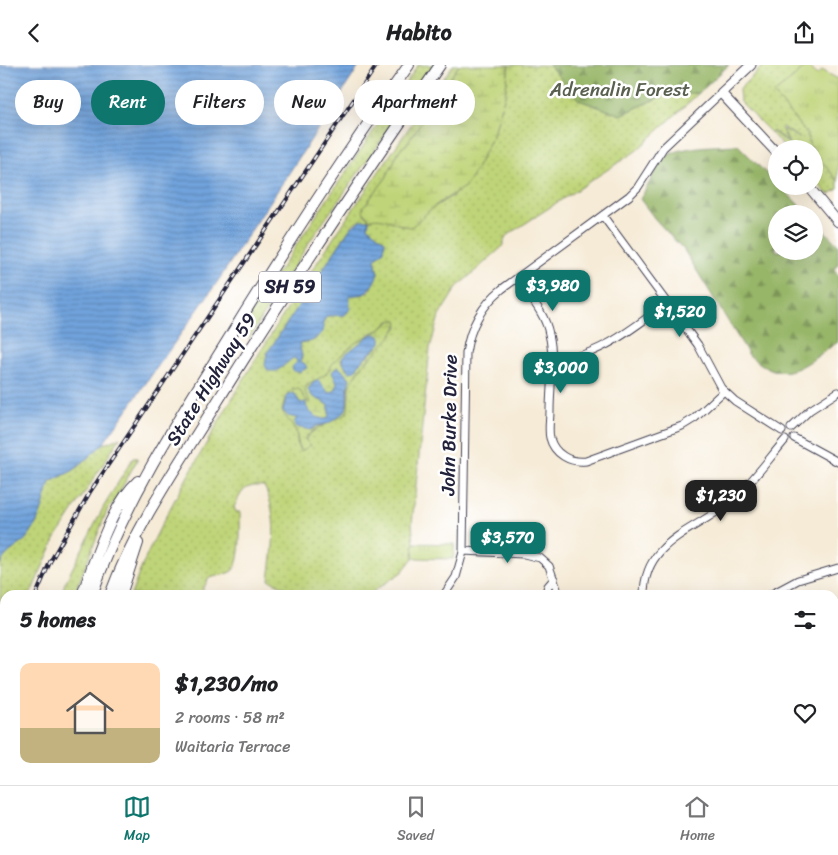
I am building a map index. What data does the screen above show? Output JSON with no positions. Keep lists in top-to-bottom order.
{
  "streets": {
    "main road": ["SH 59", "State Highway 59"],
    "street": ["John Burke Drive"]
  },
  "parks": ["Adrenalin Forest"],
  "page": {
    "header": "Habito",
    "chip": [
      "Buy",
      "Rent",
      "Filters",
      "New",
      "Apartment"
    ],
    "price": [
      "$3,980",
      "$1,520",
      "$3,000",
      "$1,230",
      "$3,570"
    ],
    "heading": "5 homes",
    "list": [
      {
        "name": "$1,230/mo",
        "note": "2 rooms · 58 m² · Waitaria Terrace"
      }
    ],
    "tabs": ["Map", "Saved", "Home"]
  }
}
